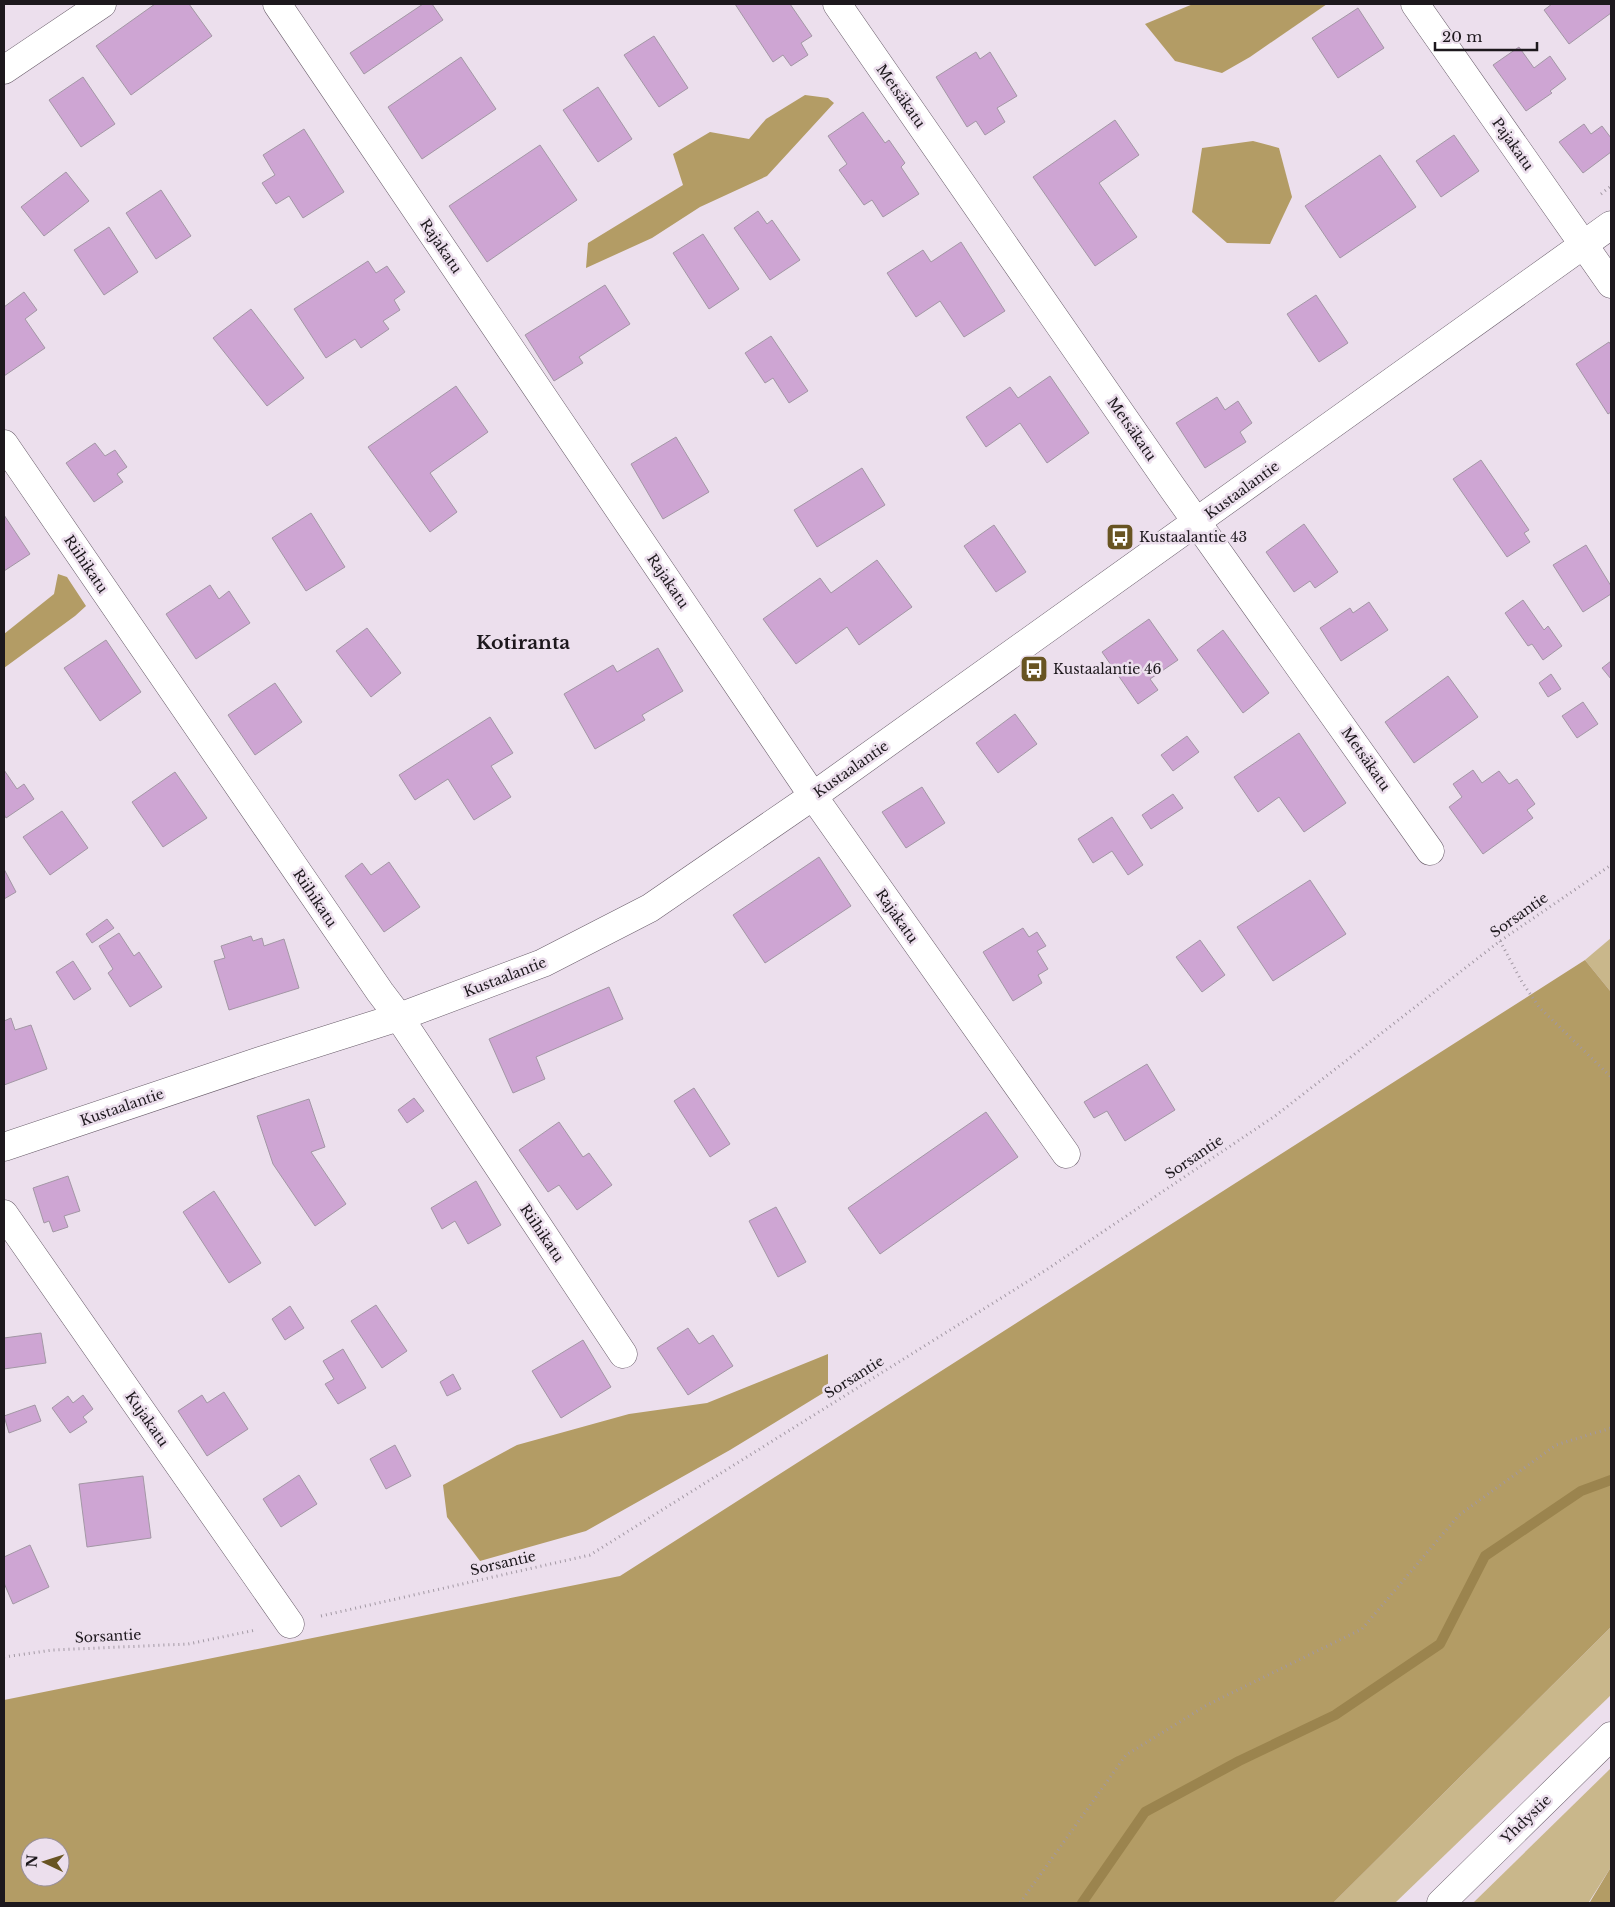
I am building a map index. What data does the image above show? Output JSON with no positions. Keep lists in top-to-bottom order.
{
  "streets": {
    "street": [
      "Metsäkatu",
      "Pajakatu",
      "Rajakatu",
      "Kustaalantie",
      "Riihikatu",
      "Kujakatu",
      "Yhdystie"
    ],
    "path": ["Sorsantie"]
  },
  "crossings": [
    ["Metsäkatu", "Kustaalantie"],
    ["Pajakatu", "Kustaalantie"],
    ["Rajakatu", "Kustaalantie"],
    ["Kustaalantie", "Riihikatu"],
    ["Sorsantie", "Kujakatu"]
  ],
  "districts": ["Kotiranta"],
  "places": {
    "bus stop": ["Kustaalantie 43", "Kustaalantie 46"]
  },
  "scale_bar": "20 m",
  "north": "left"
}
